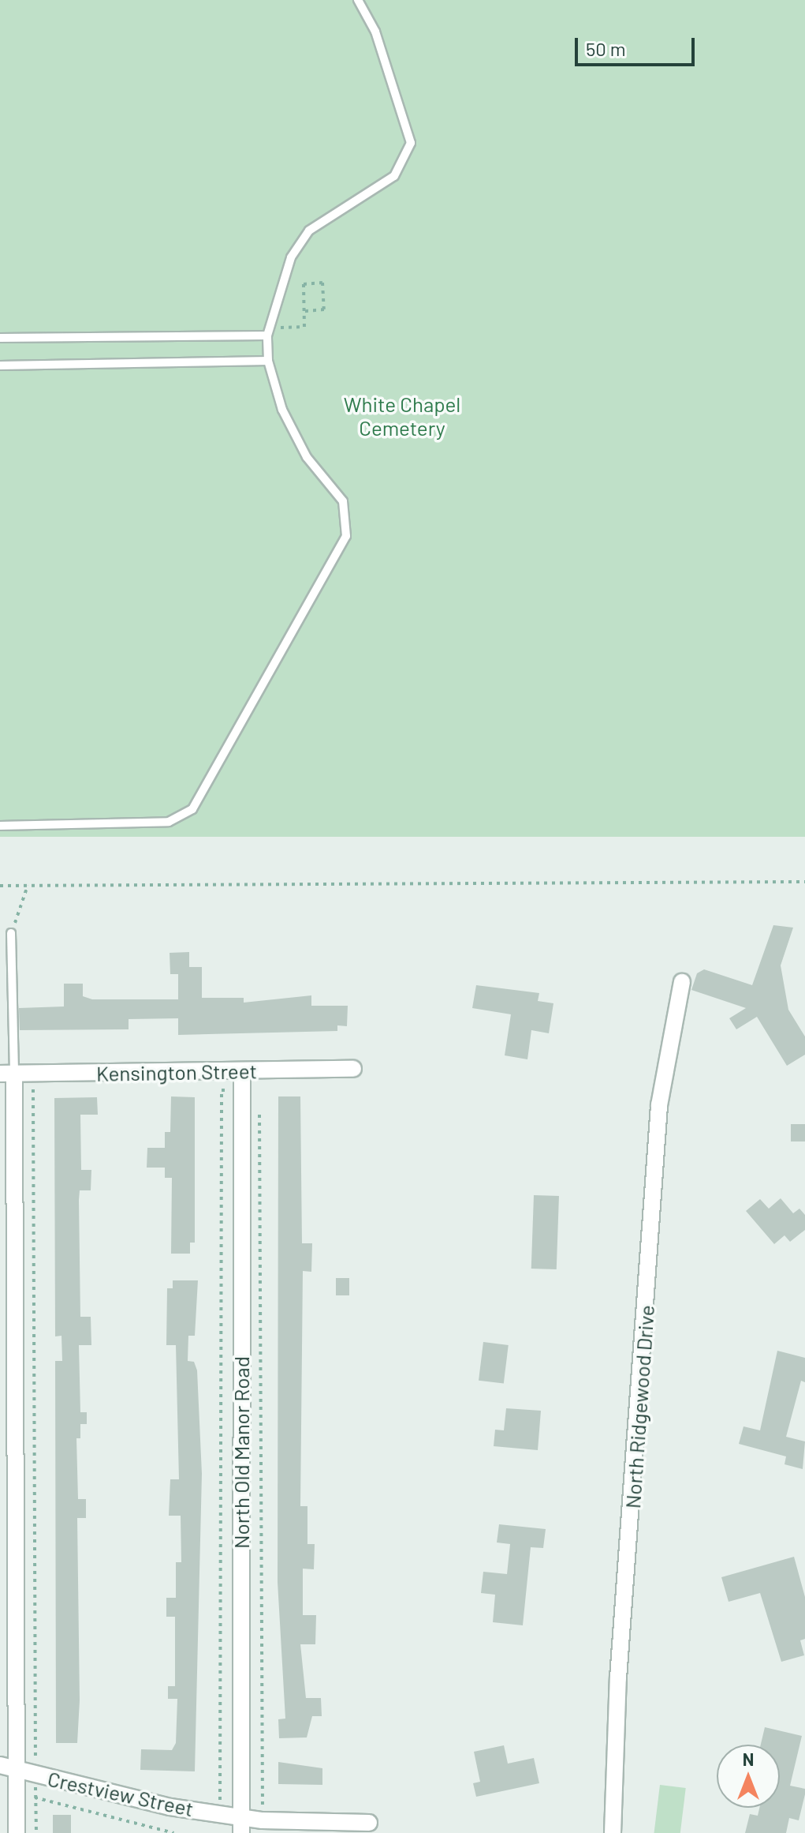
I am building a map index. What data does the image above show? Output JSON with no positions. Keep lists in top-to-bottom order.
{
  "streets": {
    "street": [
      "Kensington Street",
      "North Ridgewood Drive",
      "North Old Manor Road",
      "Crestview Street"
    ]
  },
  "crossings": [
    ["Kensington Street", "North Old Manor Road"],
    ["North Old Manor Road", "Crestview Street"]
  ],
  "parks": ["White Chapel Cemetery"],
  "scale_bar": "50 m",
  "north": "top"
}
